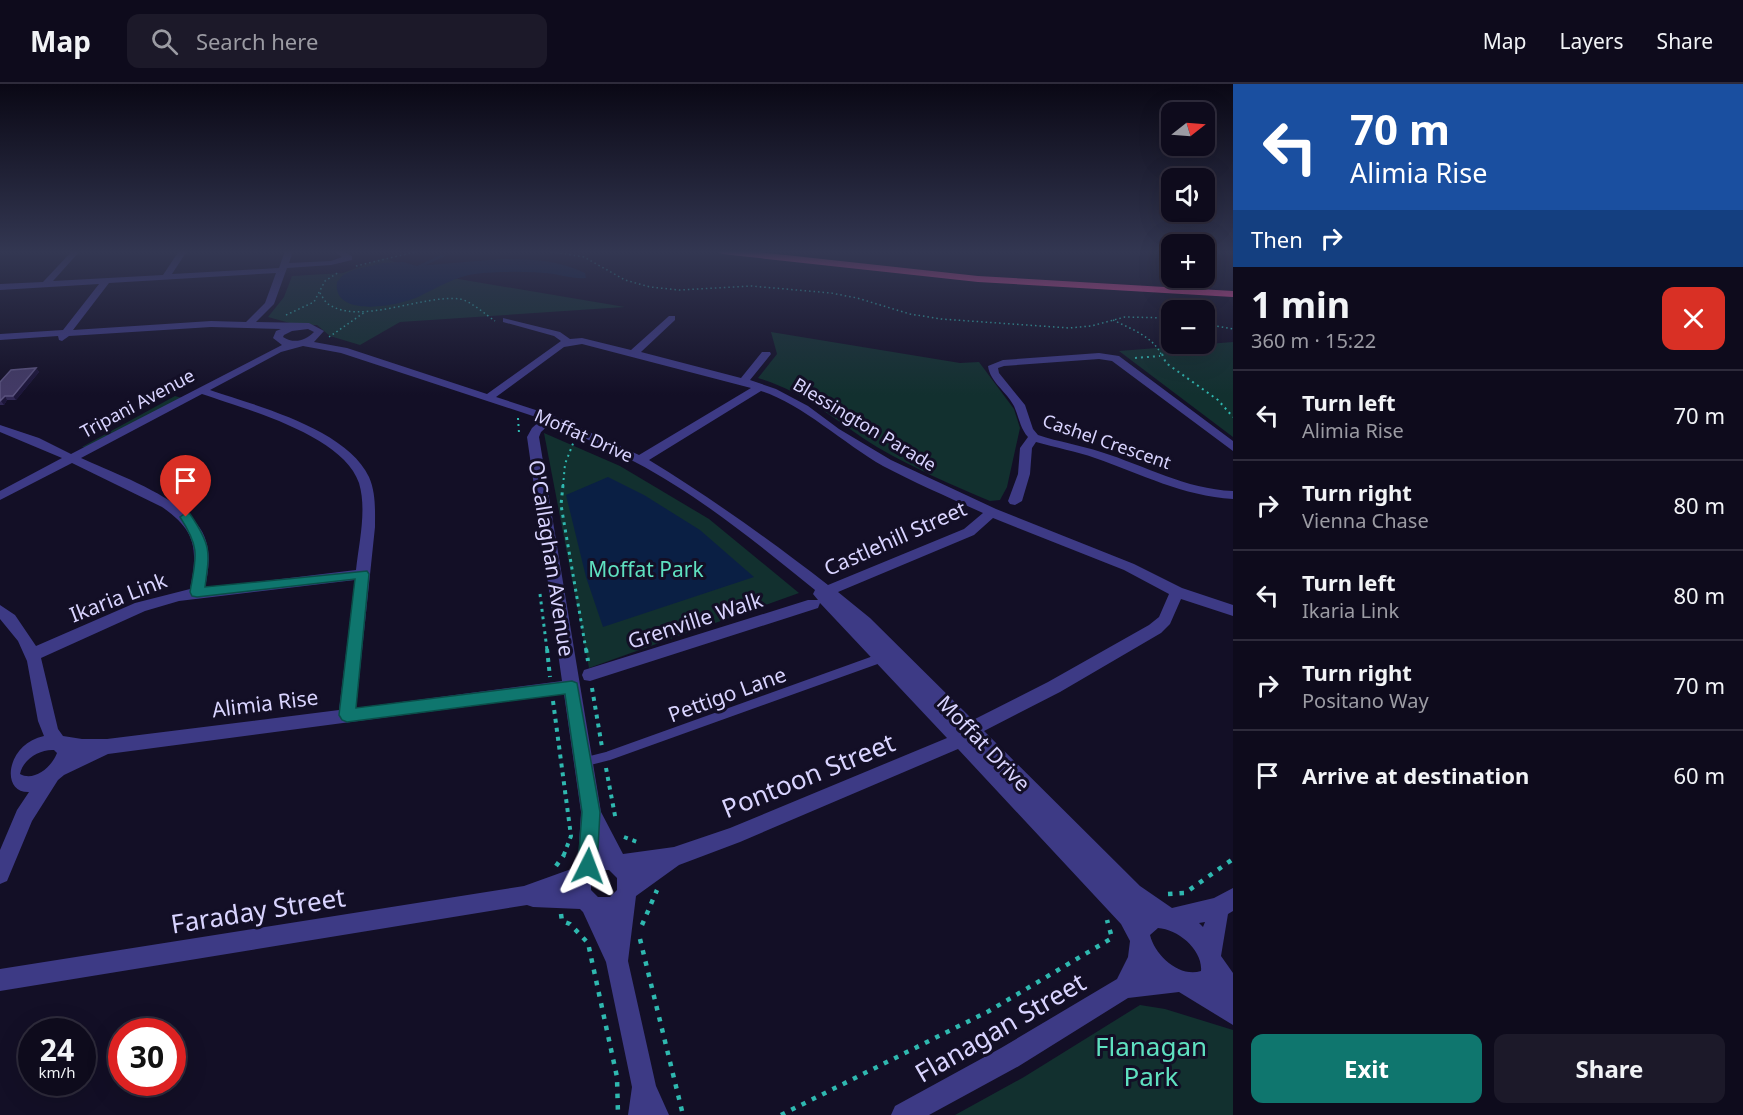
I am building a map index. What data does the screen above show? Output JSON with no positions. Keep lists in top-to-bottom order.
{
  "streets": {
    "street": [
      "Tripani Avenue",
      "Blessington Parade",
      "Moffat Drive",
      "Cashel Crescent",
      "Castlehill Street",
      "O'Callaghan Avenue",
      "Ikaria Link",
      "Grenville Walk",
      "Alimia Rise",
      "Pontoon Street",
      "Faraday Street",
      "Flanagan Street"
    ],
    "lane": ["Pettigo Lane"]
  },
  "crossings": [
    ["Tripani Avenue", "Moffat Drive"],
    ["Blessington Parade", "Castlehill Street"],
    ["Moffat Drive", "Castlehill Street"],
    ["Moffat Drive", "O'Callaghan Avenue"],
    ["Moffat Drive", "Grenville Walk"],
    ["Moffat Drive", "Pettigo Lane"],
    ["Moffat Drive", "Pontoon Street"],
    ["Moffat Drive", "Flanagan Street"],
    ["Castlehill Street", "Grenville Walk"],
    ["O'Callaghan Avenue", "Pettigo Lane"],
    ["O'Callaghan Avenue", "Alimia Rise"],
    ["O'Callaghan Avenue", "Pontoon Street"],
    ["O'Callaghan Avenue", "Faraday Street"],
    ["Pontoon Street", "Faraday Street"]
  ],
  "parks": ["Moffat Park", "Flanagan Park"],
  "north": "right",
  "page": {
    "header": "Map",
    "search": "Search here",
    "nav": ["Map", "Layers", "Share"],
    "turn": ["70 m", "Alimia Rise"],
    "map_buttons": ["+", "−"],
    "then": "Then",
    "heading": ["1 min", "360 m · 15:22"],
    "list": [
      {
        "name": "Turn left",
        "note": "Alimia Rise",
        "value": "70 m"
      },
      {
        "name": "Turn right",
        "note": "Vienna Chase",
        "value": "80 m"
      },
      {
        "name": "Turn left",
        "note": "Ikaria Link",
        "value": "80 m"
      },
      {
        "name": "Turn right",
        "note": "Positano Way",
        "value": "70 m"
      },
      {
        "name": "Arrive at destination",
        "value": "60 m"
      }
    ],
    "speed": "24 km/h",
    "limit": "30",
    "buttons": ["Exit", "Share"]
  }
}
